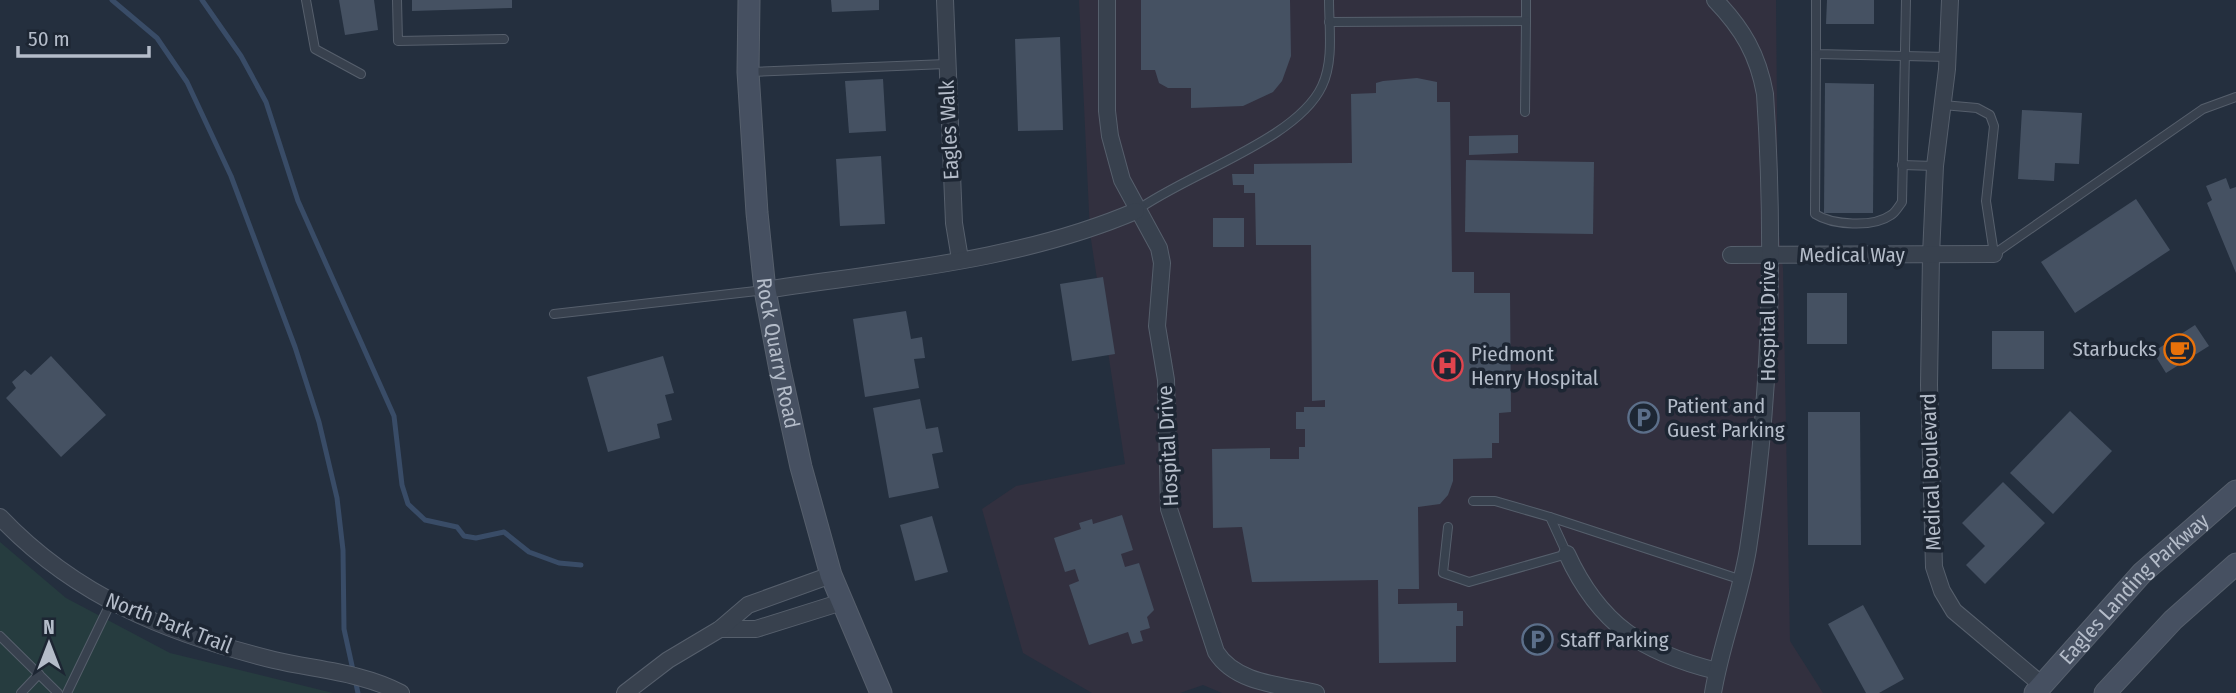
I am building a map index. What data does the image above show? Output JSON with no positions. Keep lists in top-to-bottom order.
{
  "streets": {
    "street": [
      "Eagles Walk",
      "Medical Way",
      "Hospital Drive",
      "Rock Quarry Road",
      "Medical Boulevard",
      "Eagles Landing Parkway",
      "North Park Trail"
    ]
  },
  "crossings": [
    ["Medical Way", "Hospital Drive"],
    ["Medical Way", "Medical Boulevard"],
    ["Medical Boulevard", "Eagles Landing Parkway"]
  ],
  "places": {
    "cafe": ["Starbucks"],
    "hospital": ["Piedmont Henry Hospital"],
    "parking": ["Patient and Guest Parking", "Staff Parking"]
  },
  "scale_bar": "50 m",
  "north": "top"
}
